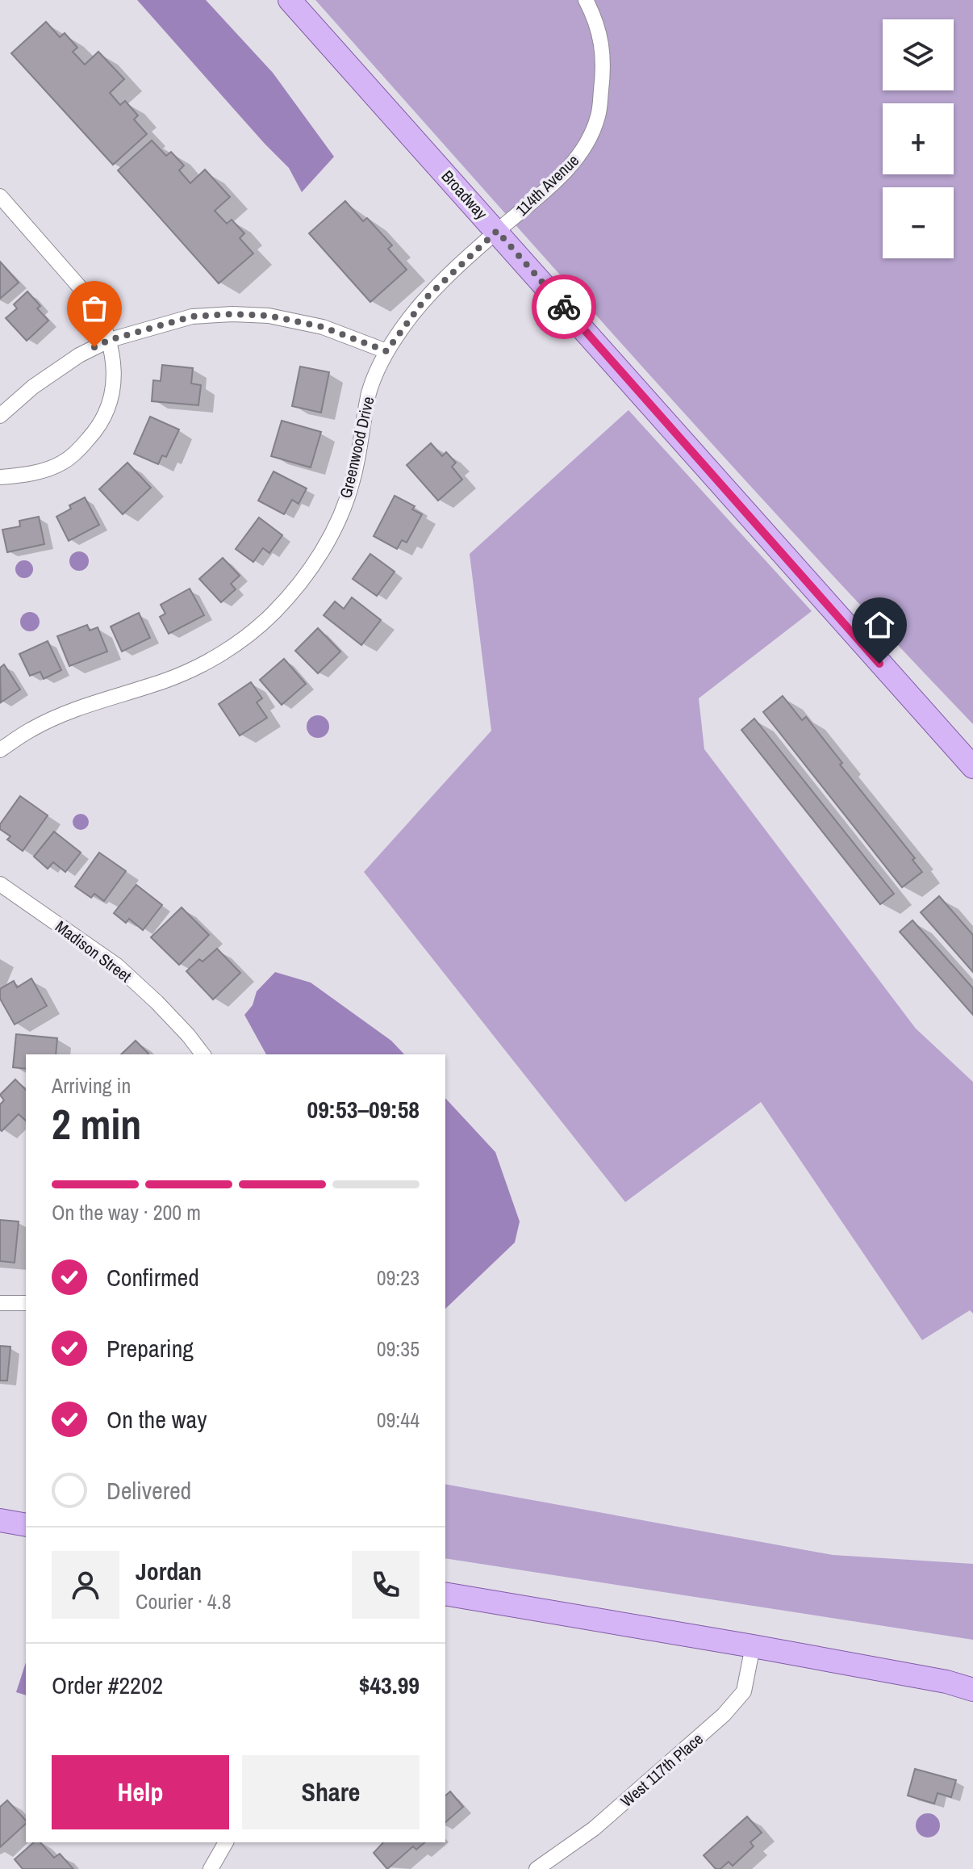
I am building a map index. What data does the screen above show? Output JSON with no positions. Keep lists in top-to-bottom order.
{
  "streets": {
    "main road": ["Broadway"],
    "street": [
      "114th Avenue",
      "Greenwood Drive",
      "Madison Street",
      "West 117th Place"
    ]
  },
  "crossings": [
    ["114th Avenue", "Broadway"],
    ["114th Avenue", "Greenwood Drive"],
    ["Broadway", "Greenwood Drive"]
  ],
  "page": {
    "map_buttons": ["+", "−"],
    "heading": ["2 min", "Arriving in", "09:53–09:58"],
    "panel": [
      "Jordan",
      "Courier · 4.8",
      "Order #2202",
      "$43.99"
    ],
    "bar": "On the way · 200 m",
    "list": [
      ["Confirmed", "09:23"],
      ["Preparing", "09:35"],
      ["On the way", "09:44"],
      "Delivered"
    ],
    "buttons": ["Help", "Share"]
  }
}
